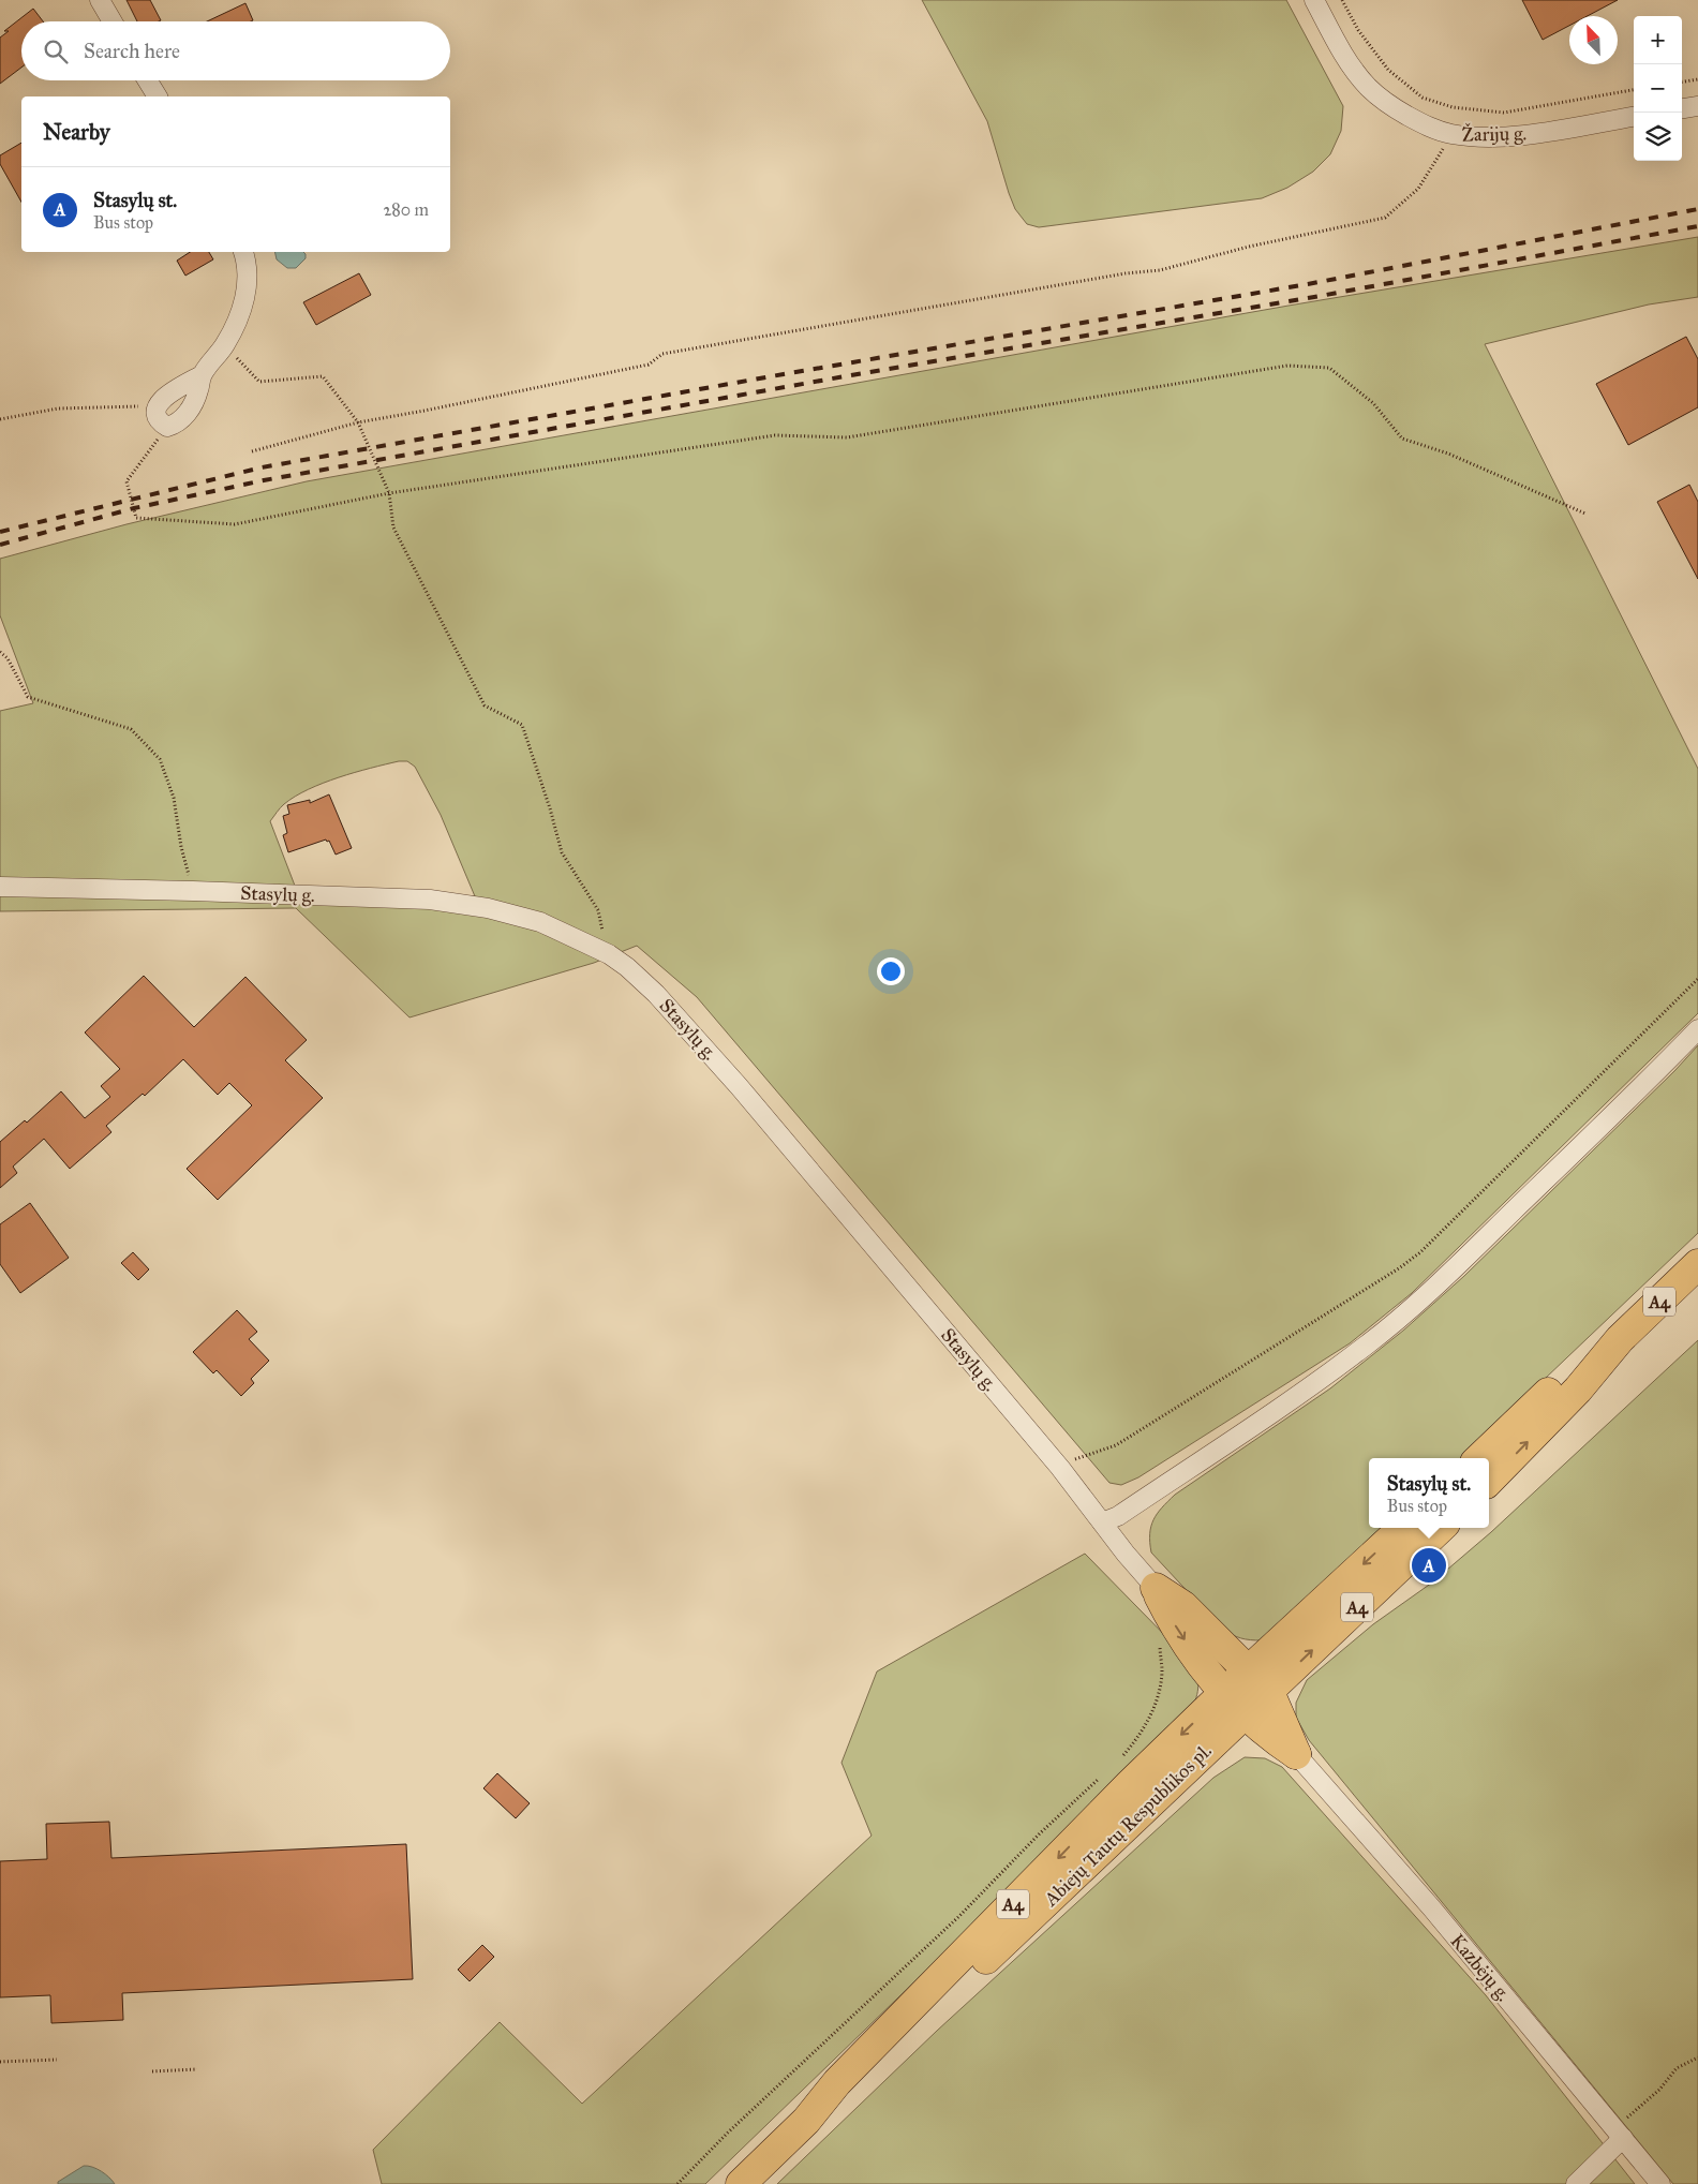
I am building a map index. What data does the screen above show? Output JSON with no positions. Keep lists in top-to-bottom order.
{
  "streets": {
    "highway": ["A4", "Abiejų Tautų Respublikos pl."],
    "street": ["Žarijų g.", "Stasylų g.", "Kazbėjų g."]
  },
  "north": "top left",
  "page": {
    "map_buttons": ["+", "−"],
    "search": "Search here",
    "heading": "Nearby",
    "list": [
      {
        "mark": "A",
        "name": "Stasylų st.",
        "note": "Bus stop",
        "value": "280 m"
      }
    ],
    "popup": ["Stasylų st.", "Bus stop"],
    "pins": "A"
  }
}
